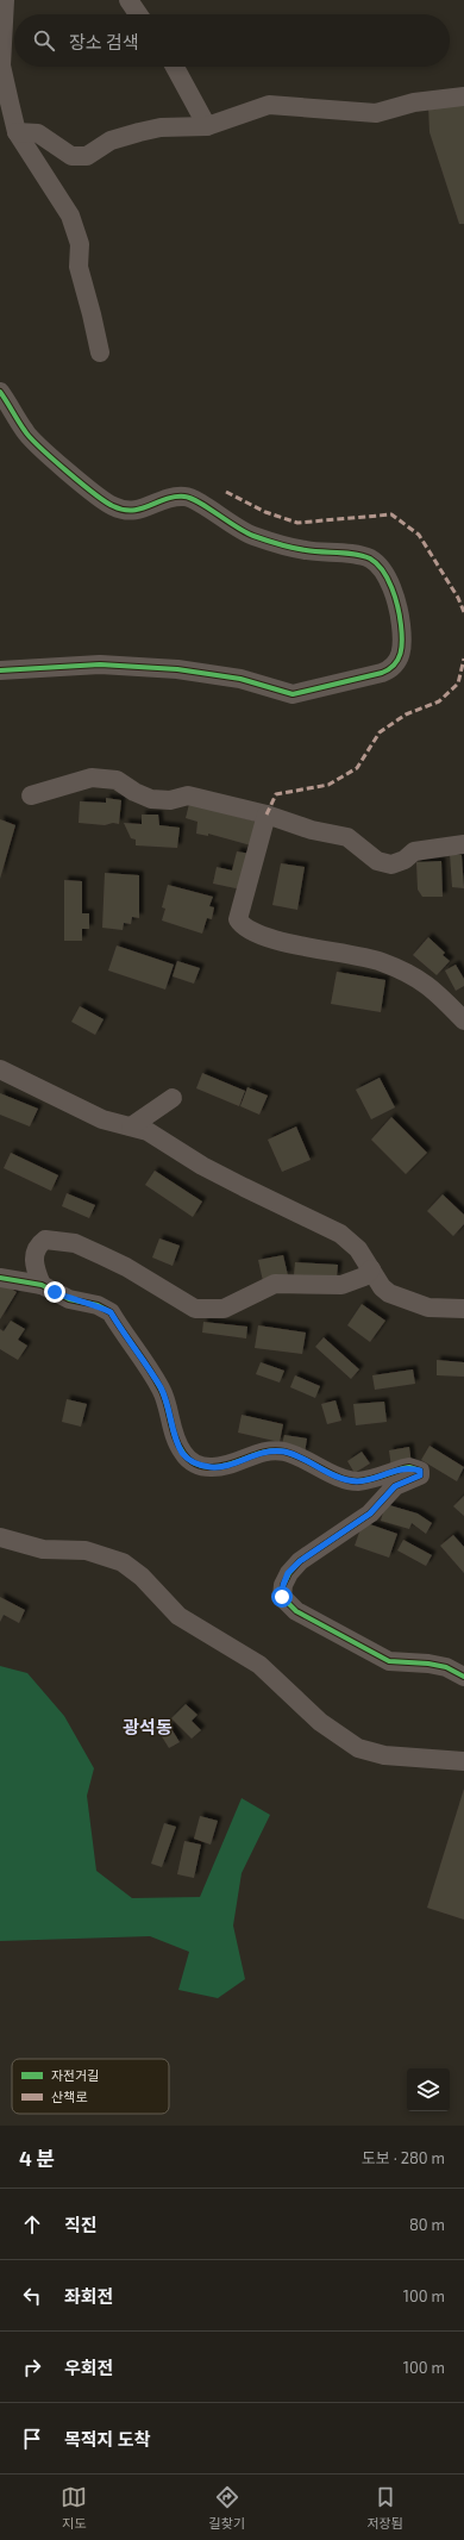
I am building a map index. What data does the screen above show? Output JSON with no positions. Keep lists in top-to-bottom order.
{
  "districts": ["광석동"],
  "legend": ["자전거길", "산책로"],
  "page": {
    "search": "장소 검색",
    "heading": ["4 분", "도보 · 280 m"],
    "list": [
      ["직진", "80 m"],
      ["좌회전", "100 m"],
      ["우회전", "100 m"],
      "목적지 도착"
    ],
    "nav": ["지도", "길찾기", "저장됨"]
  }
}
